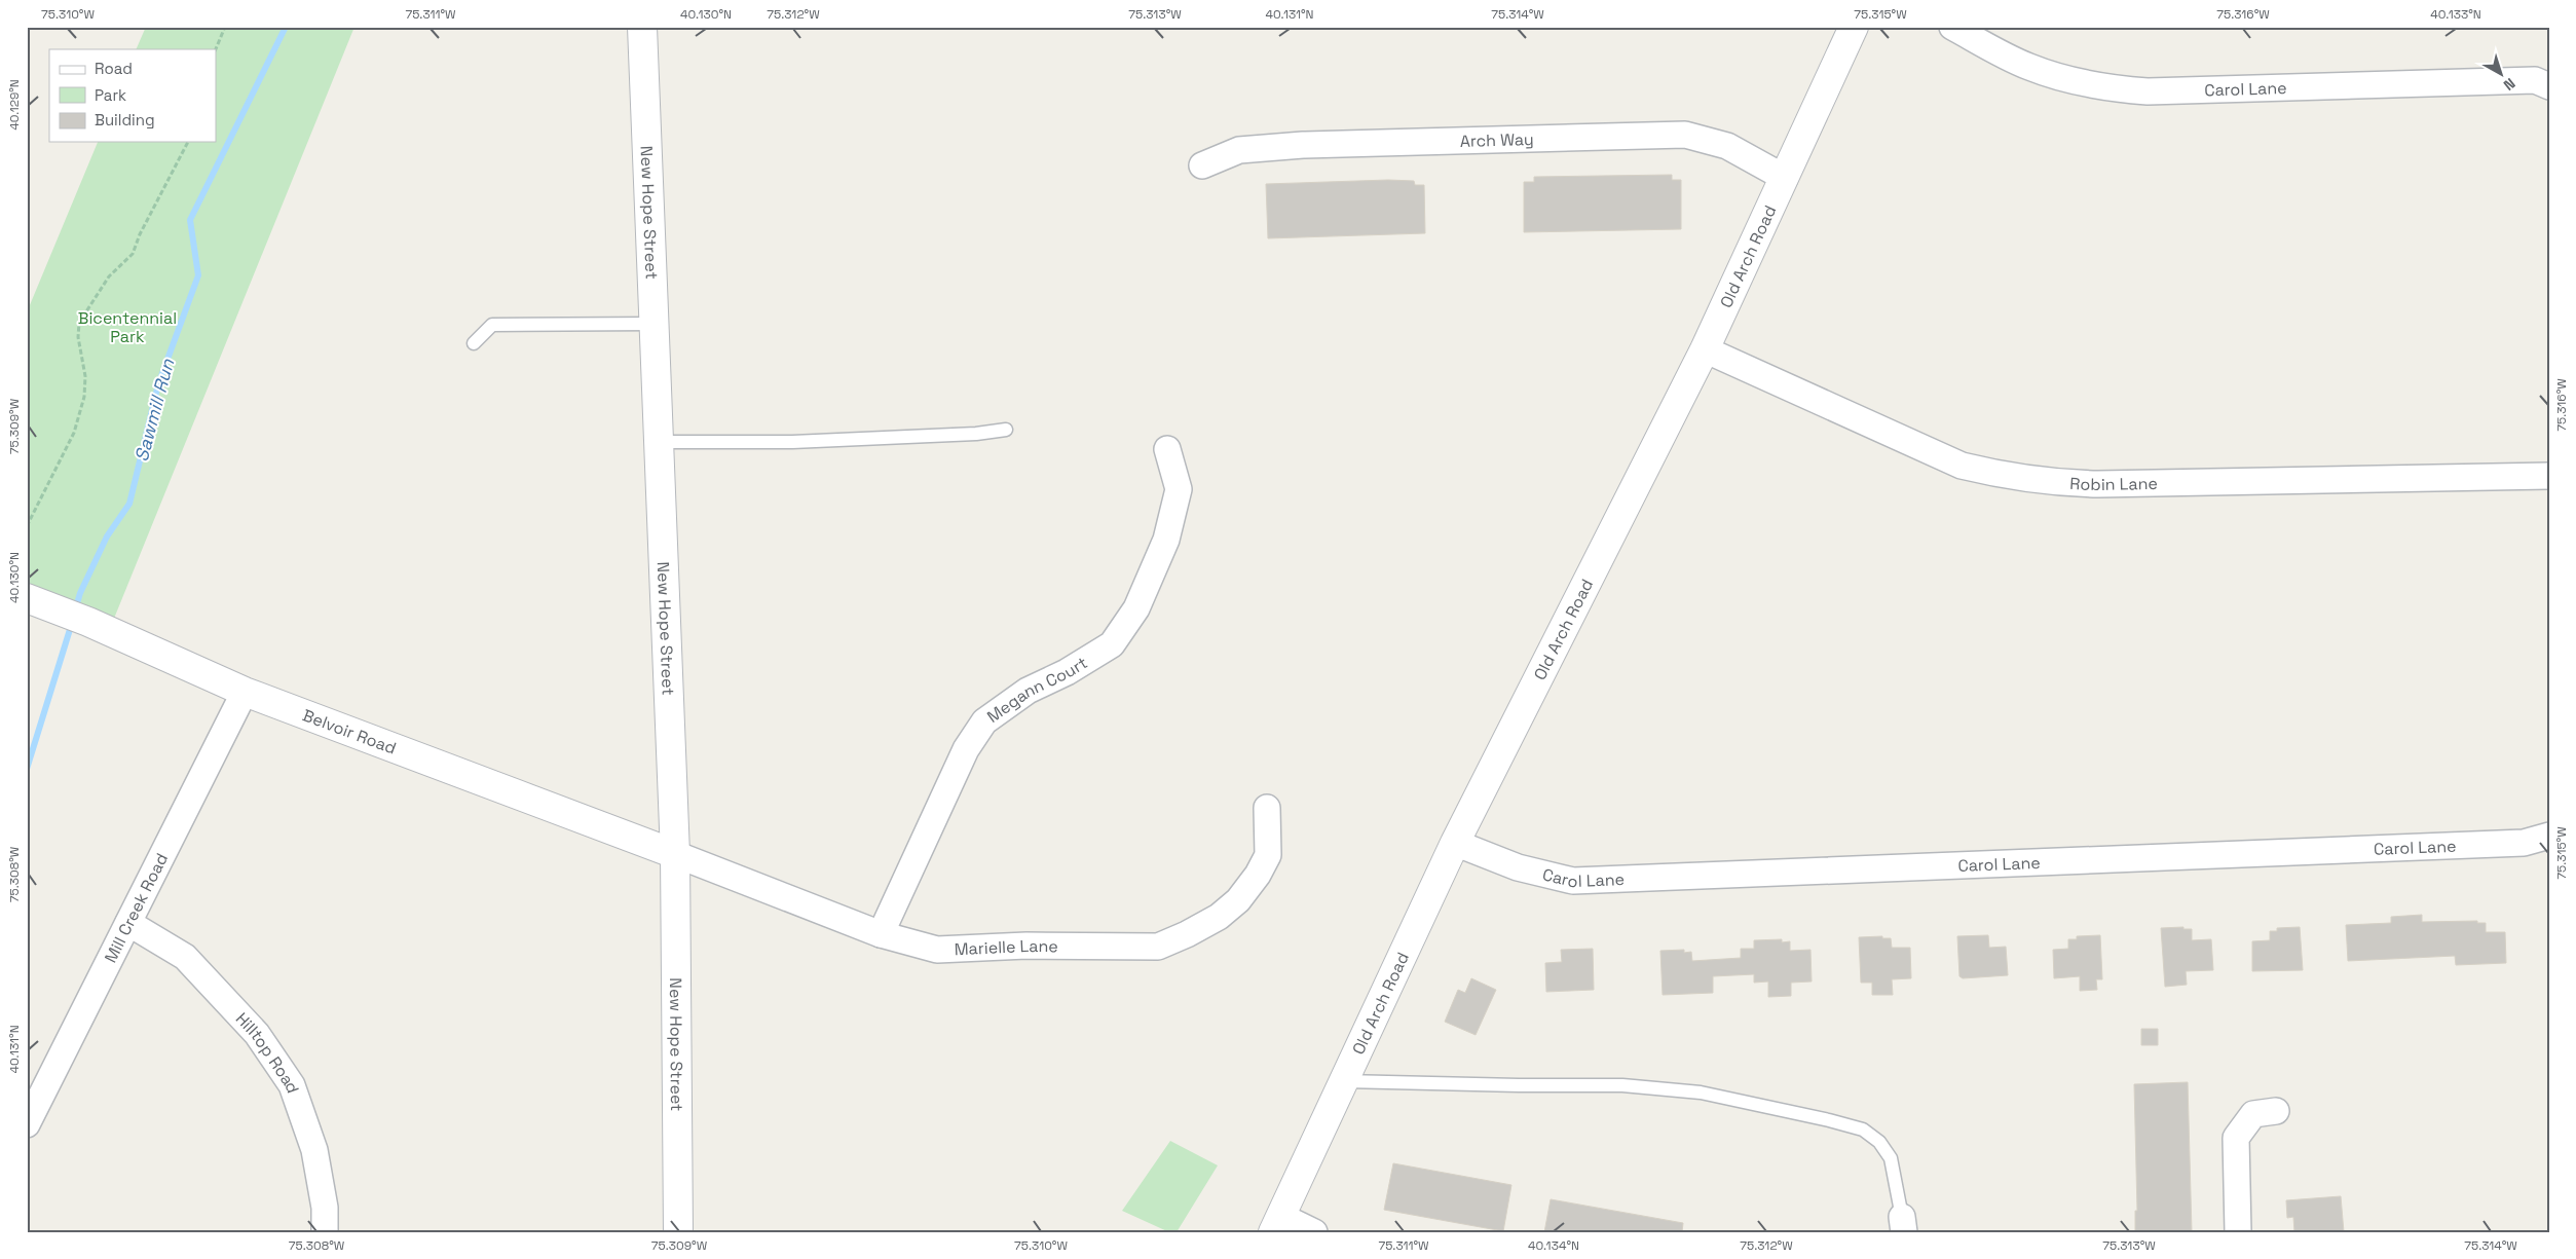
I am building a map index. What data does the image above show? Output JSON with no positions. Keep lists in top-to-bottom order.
{
  "streets": {
    "street": [
      "Carol Lane",
      "Arch Way",
      "New Hope Street",
      "Old Arch Road",
      "Robin Lane",
      "Megann Court",
      "Belvoir Road",
      "Mill Creek Road",
      "Marielle Lane",
      "Hilltop Road"
    ]
  },
  "crossings": [
    ["Carol Lane", "Old Arch Road"],
    ["Arch Way", "Old Arch Road"],
    ["New Hope Street", "Belvoir Road"],
    ["New Hope Street", "Marielle Lane"],
    ["Old Arch Road", "Robin Lane"],
    ["Megann Court", "Marielle Lane"],
    ["Belvoir Road", "Mill Creek Road"],
    ["Belvoir Road", "Marielle Lane"],
    ["Mill Creek Road", "Hilltop Road"]
  ],
  "water": ["Sawmill Run"],
  "parks": ["Bicentennial Park"],
  "legend": ["Road", "Park", "Building"],
  "north": "bottom right",
  "coordinates": [
    "75.310°W",
    "75.311°W",
    "40.130°N",
    "75.312°W",
    "75.313°W",
    "40.131°N",
    "75.314°W",
    "75.315°W",
    "75.316°W",
    "40.133°N",
    "40.129°N",
    "75.309°W",
    "75.308°W",
    "40.134°N"
  ]
}
